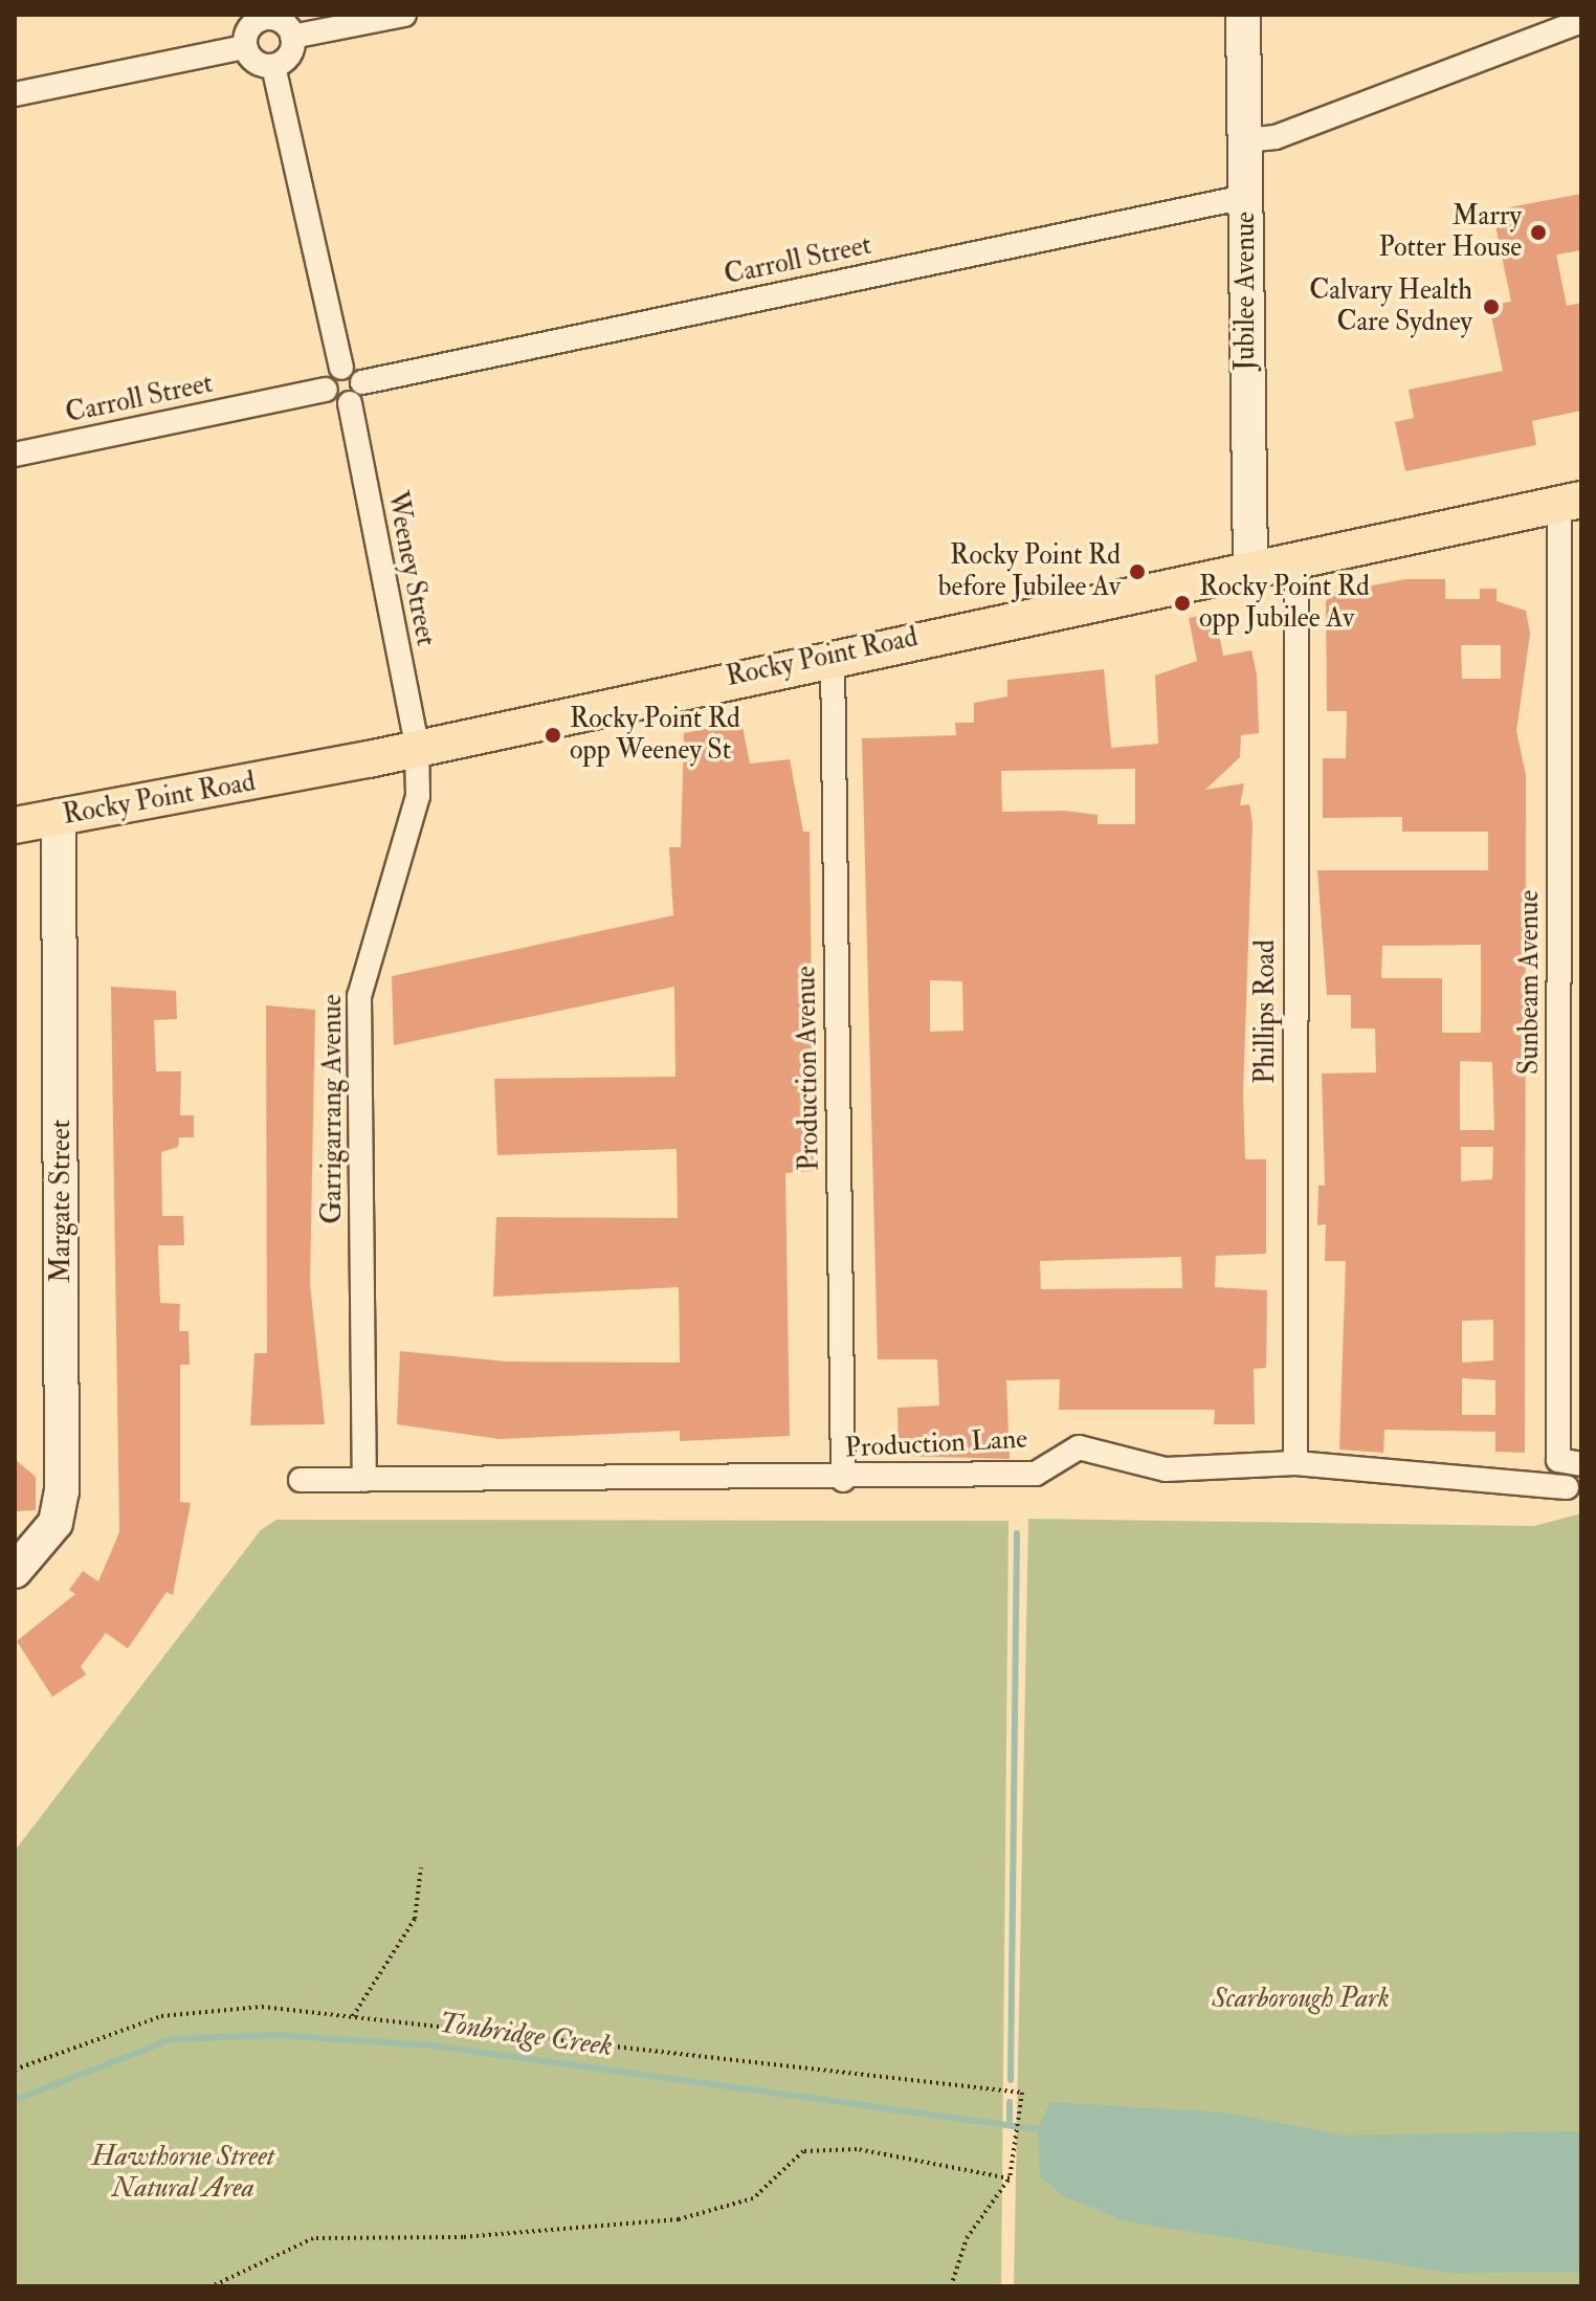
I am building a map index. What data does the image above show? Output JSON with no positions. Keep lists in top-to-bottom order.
{
  "streets": {
    "main road": ["Rocky Point Road"],
    "street": [
      "Carroll Street",
      "Jubilee Avenue",
      "Weeney Street",
      "Sunbeam Avenue",
      "Phillips Road",
      "Production Avenue",
      "Garrigarrang Avenue",
      "Margate Street",
      "Production Lane"
    ]
  },
  "crossings": [
    ["Carroll Street", "Jubilee Avenue"],
    ["Carroll Street", "Weeney Street"],
    ["Jubilee Avenue", "Rocky Point Road"],
    ["Weeney Street", "Rocky Point Road"],
    ["Weeney Street", "Garrigarrang Avenue"],
    ["Rocky Point Road", "Sunbeam Avenue"],
    ["Rocky Point Road", "Phillips Road"],
    ["Rocky Point Road", "Production Avenue"],
    ["Rocky Point Road", "Garrigarrang Avenue"],
    ["Rocky Point Road", "Margate Street"],
    ["Phillips Road", "Production Lane"],
    ["Production Avenue", "Production Lane"],
    ["Garrigarrang Avenue", "Production Lane"]
  ],
  "water": ["Tonbridge Creek"],
  "parks": ["Scarborough Park", "Hawthorne Street Natural Area"],
  "places": [
    "Marry Potter House",
    "Calvary Health Care Sydney",
    "Rocky Point Rd before Jubilee Av",
    "Rocky Point Rd opp Jubilee Av",
    "Rocky Point Rd opp Weeney St"
  ]
}
